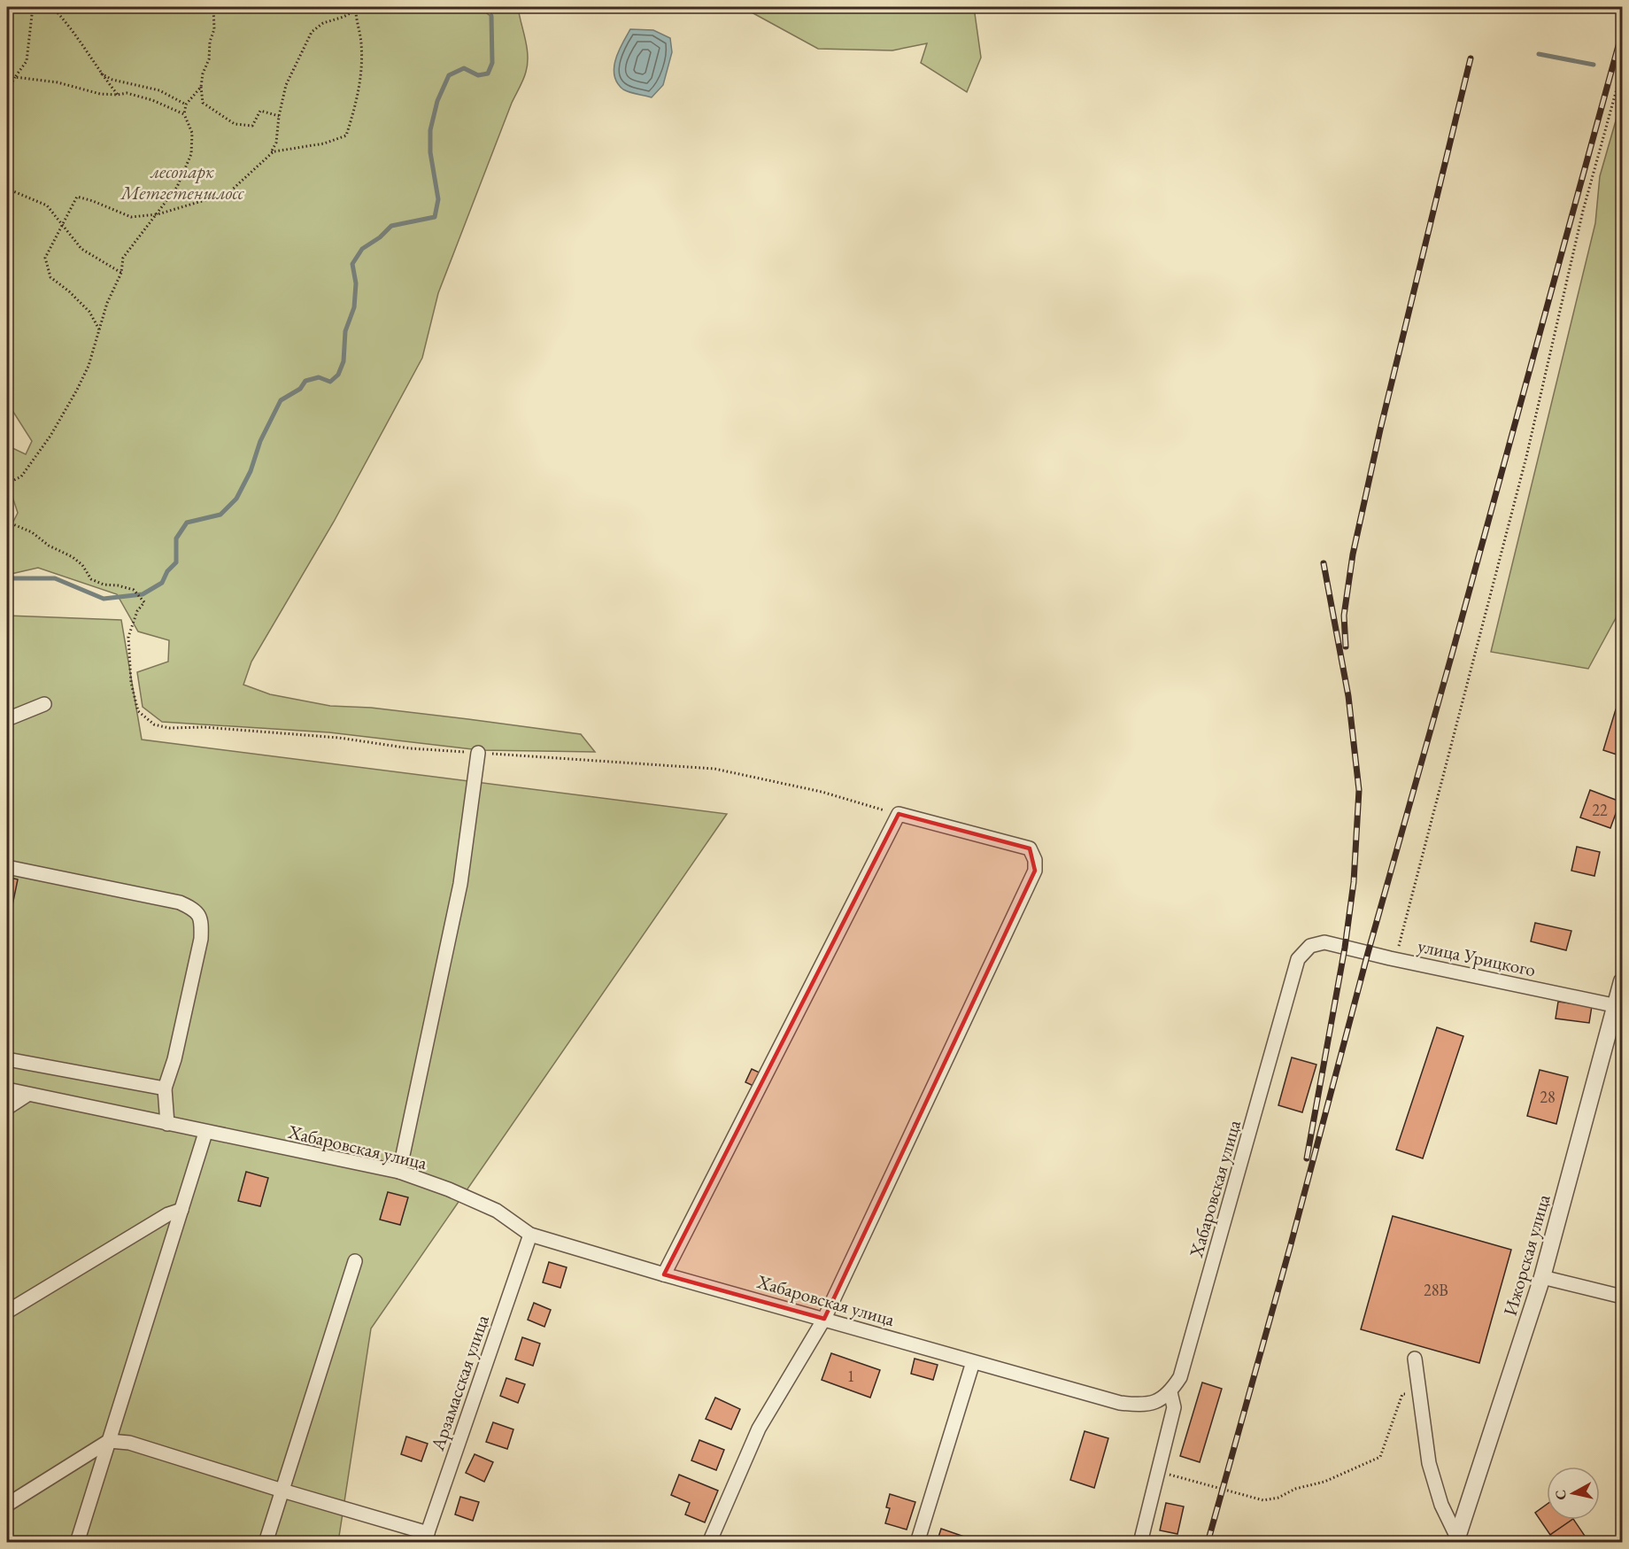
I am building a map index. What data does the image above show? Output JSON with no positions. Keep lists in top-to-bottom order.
{
  "streets": {
    "street": [
      "улица Урицкого",
      "Хабаровская улица",
      "Ижорская улица",
      "Арзамасская улица"
    ]
  },
  "crossings": [
    ["улица Урицкого", "Хабаровская улица"],
    ["улица Урицкого", "Ижорская улица"],
    ["Хабаровская улица", "Арзамасская улица"]
  ],
  "parks": ["лесопарк Метгетеншлосс"],
  "house_numbers": [
    "22",
    "28",
    "28В",
    "1"
  ],
  "north": "left"
}
